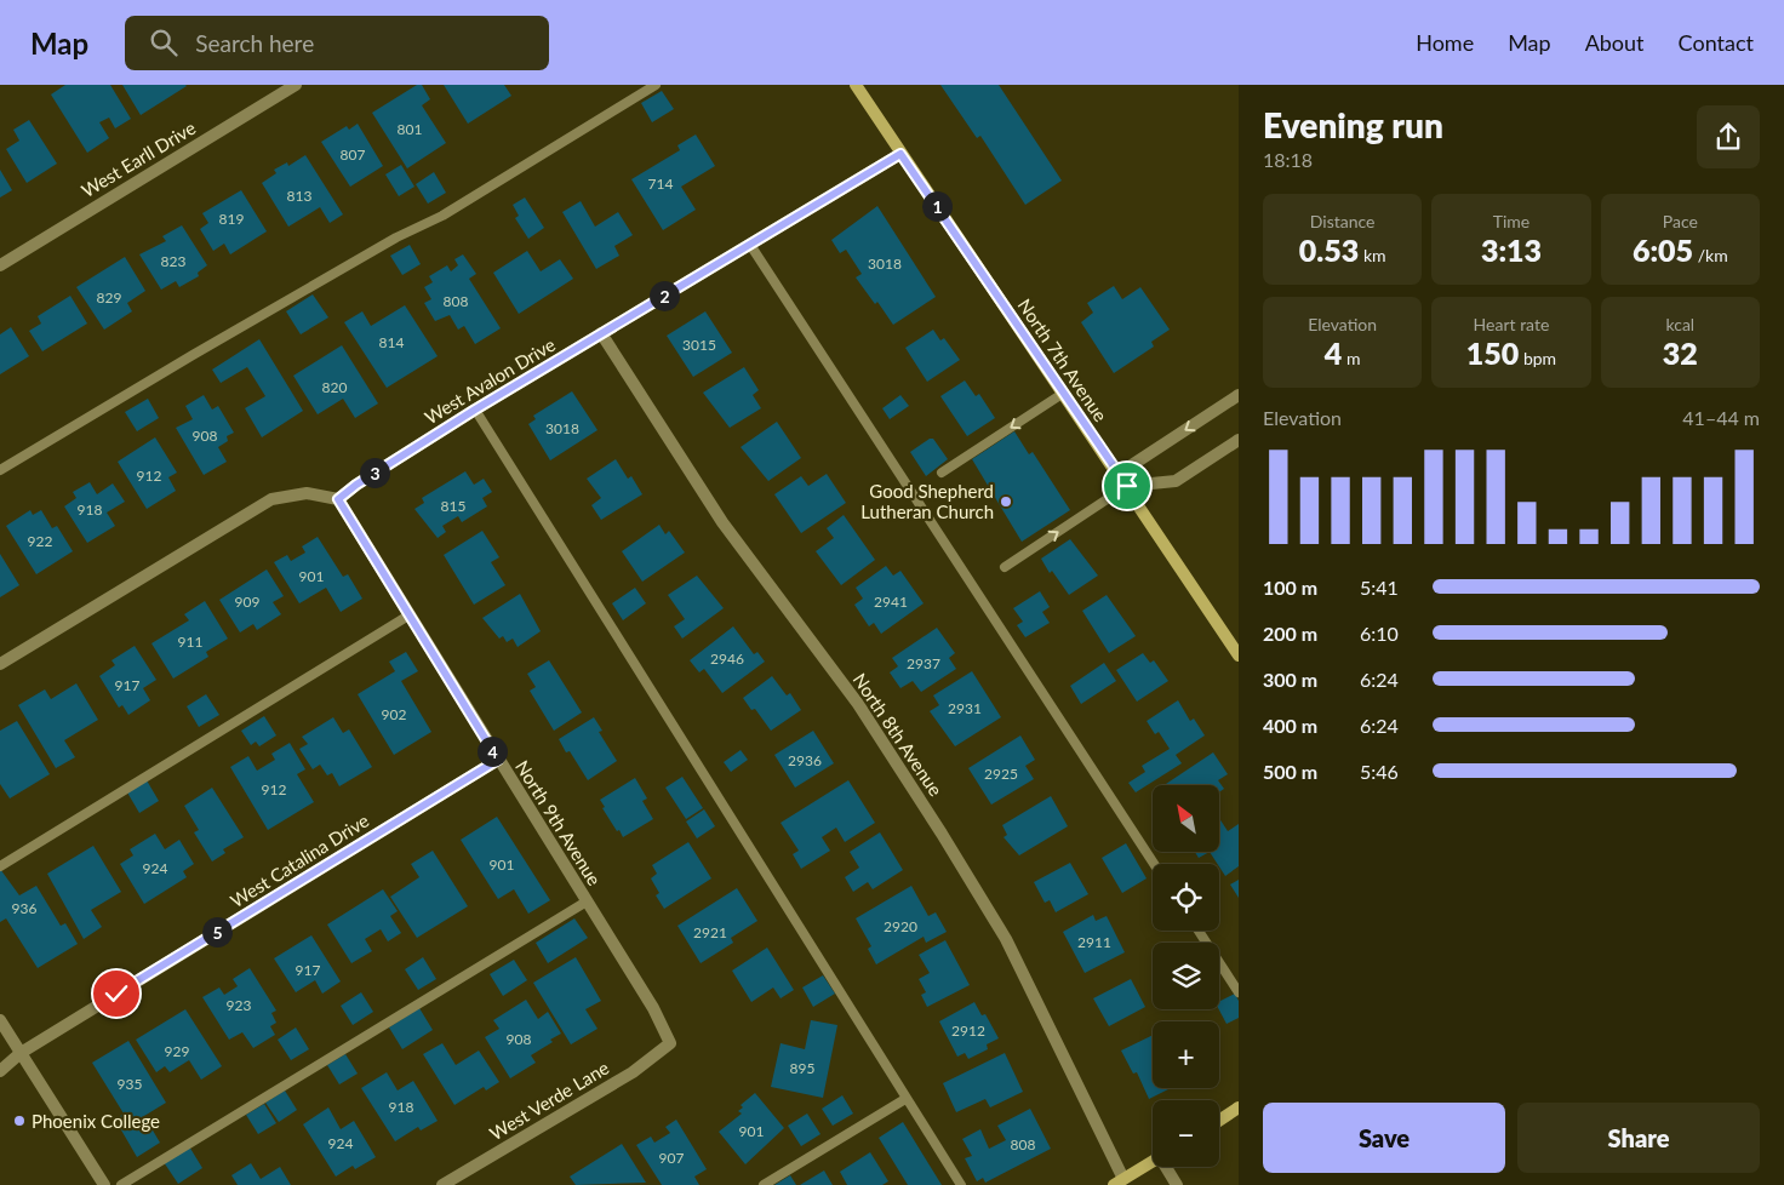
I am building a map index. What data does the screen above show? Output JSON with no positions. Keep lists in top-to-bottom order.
{
  "streets": {
    "main road": ["North 7th Avenue"],
    "street": [
      "West Earll Drive",
      "West Avalon Drive",
      "North 8th Avenue",
      "North 9th Avenue",
      "West Catalina Drive",
      "West Verde Lane"
    ]
  },
  "crossings": [
    ["North 7th Avenue", "West Avalon Drive"],
    ["West Avalon Drive", "North 8th Avenue"],
    ["West Avalon Drive", "North 9th Avenue"],
    ["North 9th Avenue", "West Catalina Drive"],
    ["North 9th Avenue", "West Verde Lane"]
  ],
  "places": ["Good Shepherd Lutheran Church", "Phoenix College"],
  "house_numbers": [
    "801",
    "807",
    "714",
    "813",
    "819",
    "823",
    "3018",
    "829",
    "808",
    "814",
    "3015",
    "820",
    "3018",
    "908",
    "912",
    "815",
    "918",
    "922",
    "901",
    "909",
    "2941",
    "911",
    "2946",
    "2937",
    "917",
    "2931",
    "902",
    "2936",
    "2925",
    "912",
    "901",
    "924",
    "936",
    "2920",
    "2921",
    "2911",
    "917",
    "923",
    "2912",
    "908",
    "929",
    "895",
    "935",
    "918",
    "901",
    "924",
    "808",
    "907"
  ],
  "north": "top left",
  "page": {
    "header": "Map",
    "search": "Search here",
    "nav": [
      "Home",
      "Map",
      "About",
      "Contact"
    ],
    "heading": ["Evening run", "18:18"],
    "stats": [
      ["Distance", "0.53 km"],
      ["Time", "3:13"],
      ["Pace", "6:05 /km"],
      ["Elevation", "4 m"],
      ["Heart rate", "150 bpm"],
      ["kcal", "32"]
    ],
    "pins": [
      "1",
      "2",
      "3",
      "4",
      "5"
    ],
    "chart": ["Elevation", "41–44 m"],
    "list": [
      {
        "name": "100 m",
        "note": "5:41"
      },
      {
        "name": "200 m",
        "note": "6:10"
      },
      {
        "name": "300 m",
        "note": "6:24"
      },
      {
        "name": "400 m",
        "note": "6:24"
      },
      {
        "name": "500 m",
        "note": "5:46"
      }
    ],
    "map_buttons": ["+", "−"],
    "buttons": ["Save", "Share"]
  }
}
